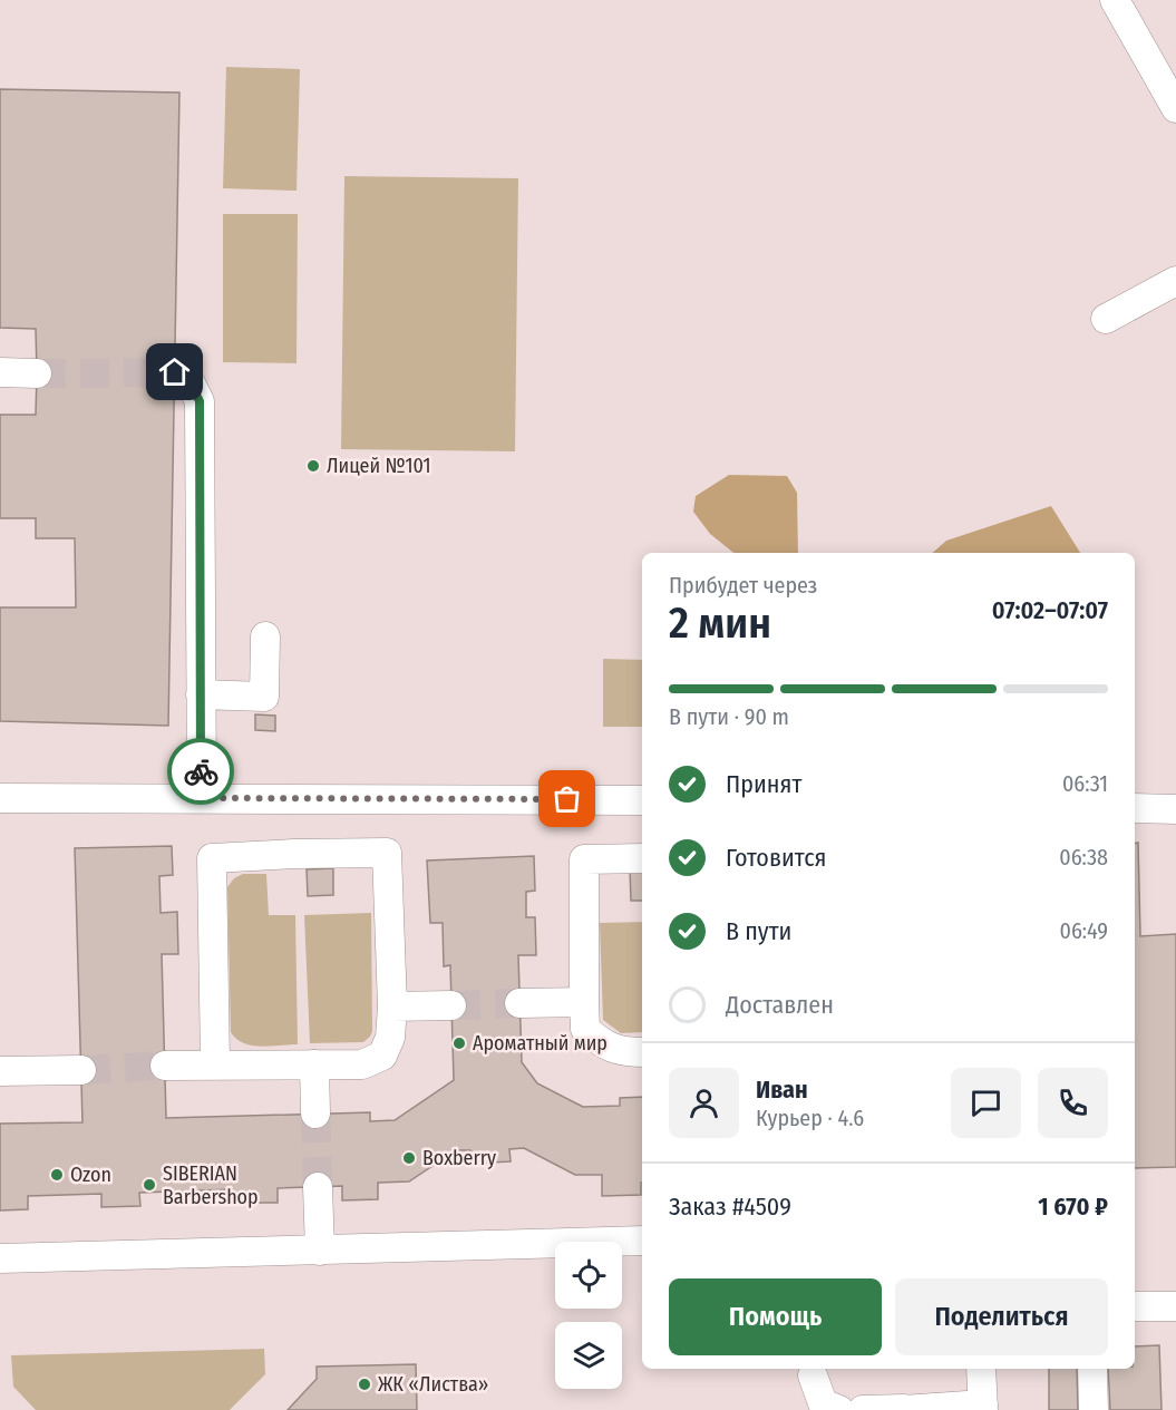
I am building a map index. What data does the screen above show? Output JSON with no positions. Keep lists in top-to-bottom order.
{
  "places": [
    "Лицей №101",
    "Ароматный мир",
    "Boxberry",
    "Ozon",
    "SIBERIAN Barbershop",
    "ЖК «Листва»"
  ],
  "page": {
    "heading": ["2 мин", "Прибудет через", "07:02–07:07"],
    "panel": [
      "Иван",
      "Курьер · 4.6",
      "Заказ #4509",
      "1 670 ₽"
    ],
    "bar": "В пути · 90 m",
    "list": [
      ["Принят", "06:31"],
      ["Готовится", "06:38"],
      ["В пути", "06:49"],
      "Доставлен"
    ],
    "buttons": ["Помощь", "Поделиться"]
  }
}
